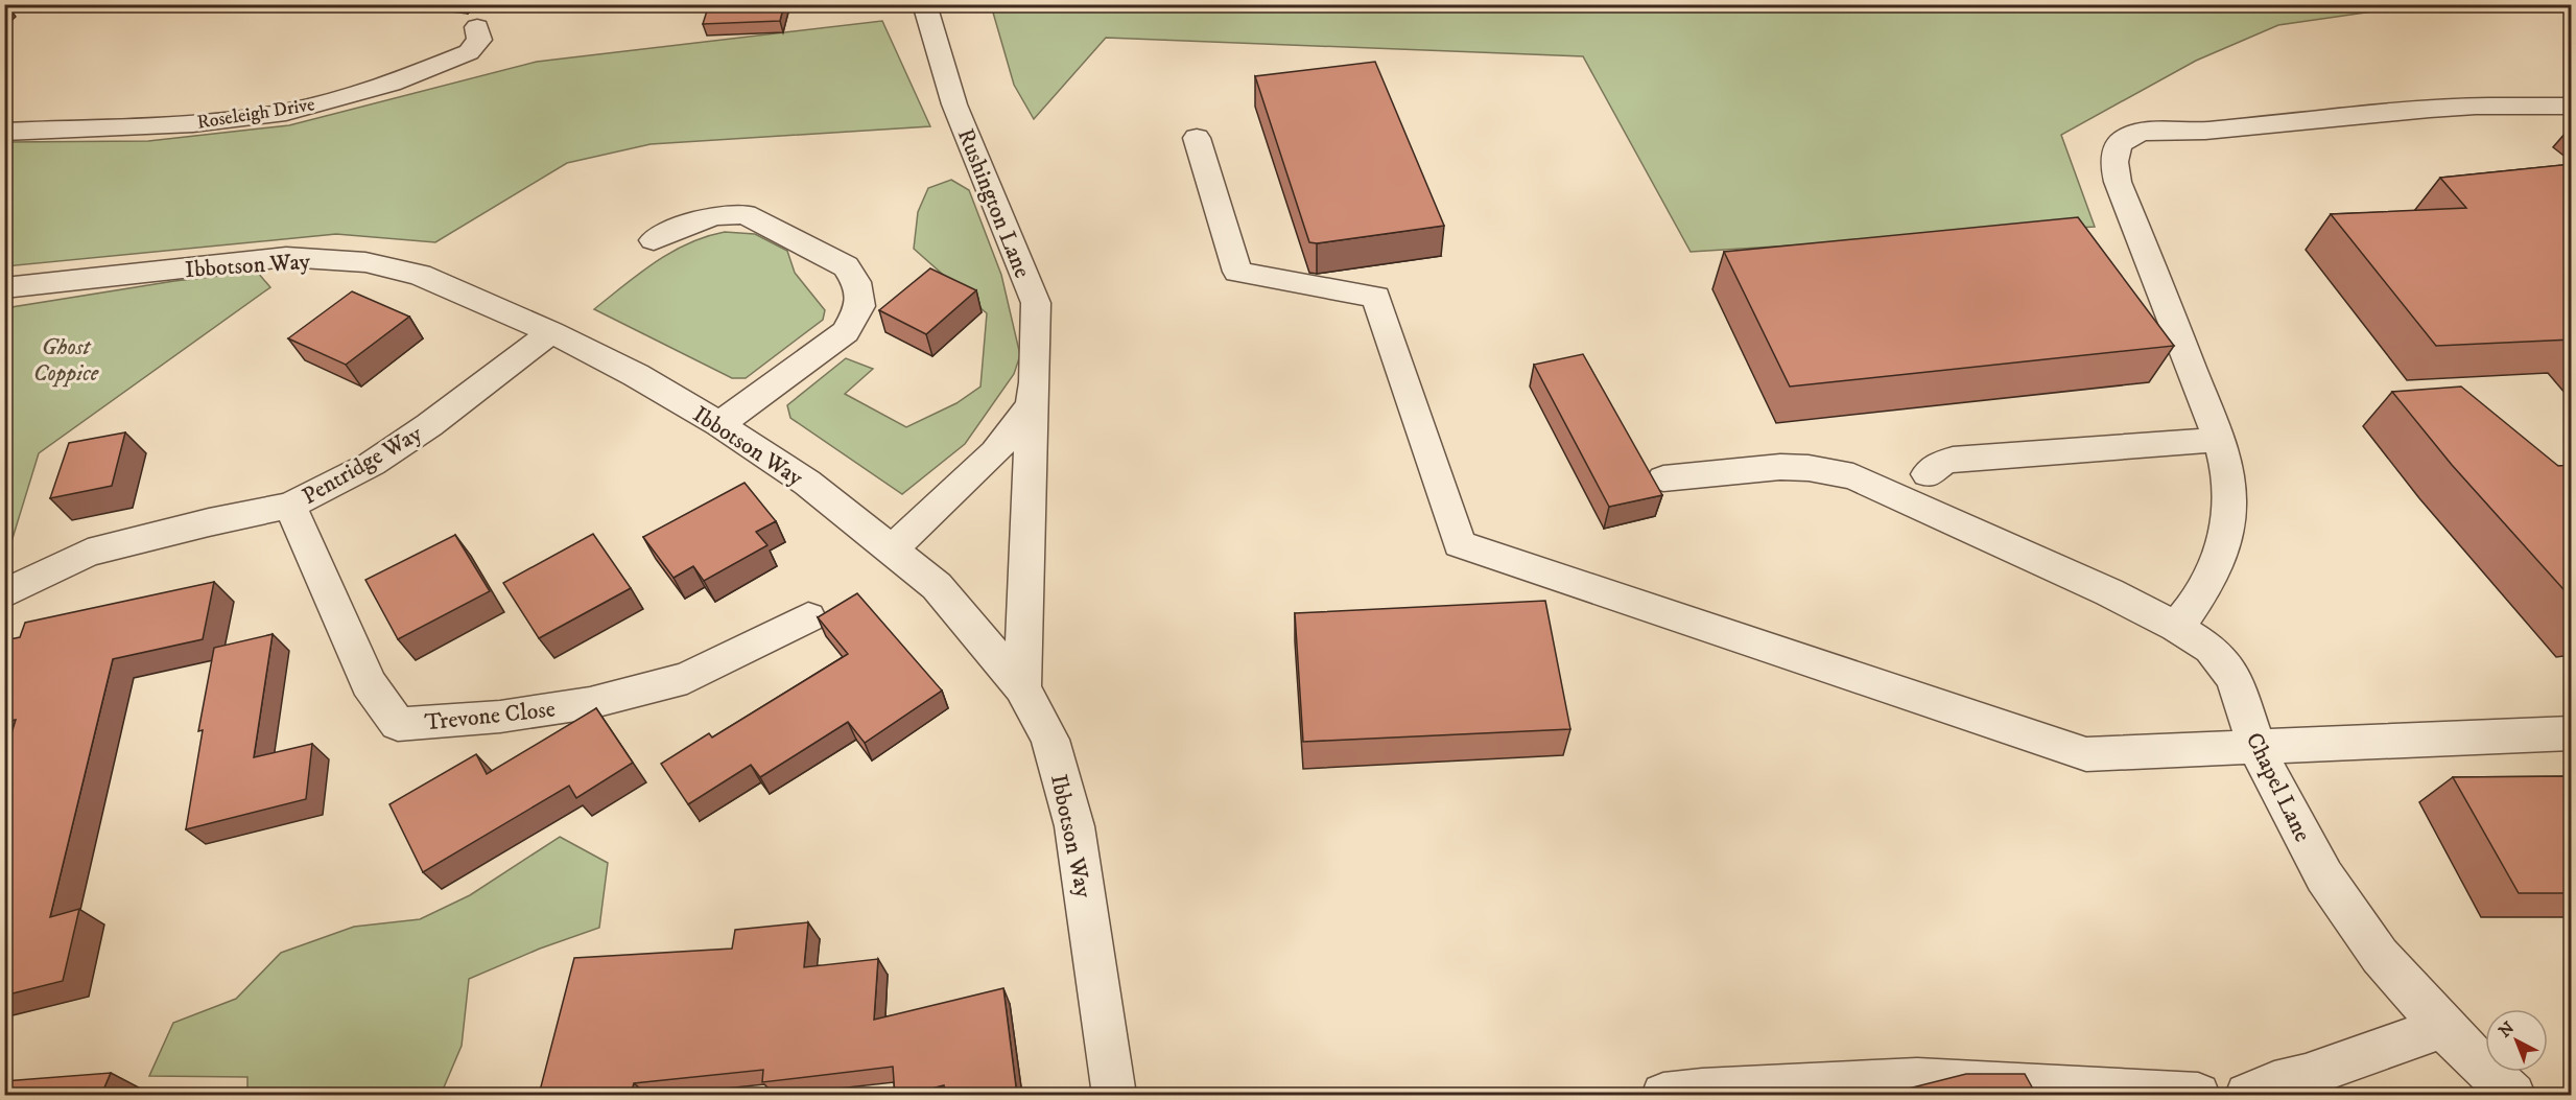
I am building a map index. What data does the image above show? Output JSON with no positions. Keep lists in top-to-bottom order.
{
  "streets": {
    "street": [
      "Roseleigh Drive",
      "Rushington Lane",
      "Ibbotson Way",
      "Pentridge Way",
      "Trevone Close",
      "Chapel Lane"
    ]
  },
  "crossings": [
    ["Rushington Lane", "Ibbotson Way"],
    ["Ibbotson Way", "Pentridge Way"],
    ["Pentridge Way", "Trevone Close"]
  ],
  "parks": ["Ghost Coppice"],
  "north": "top left"
}
